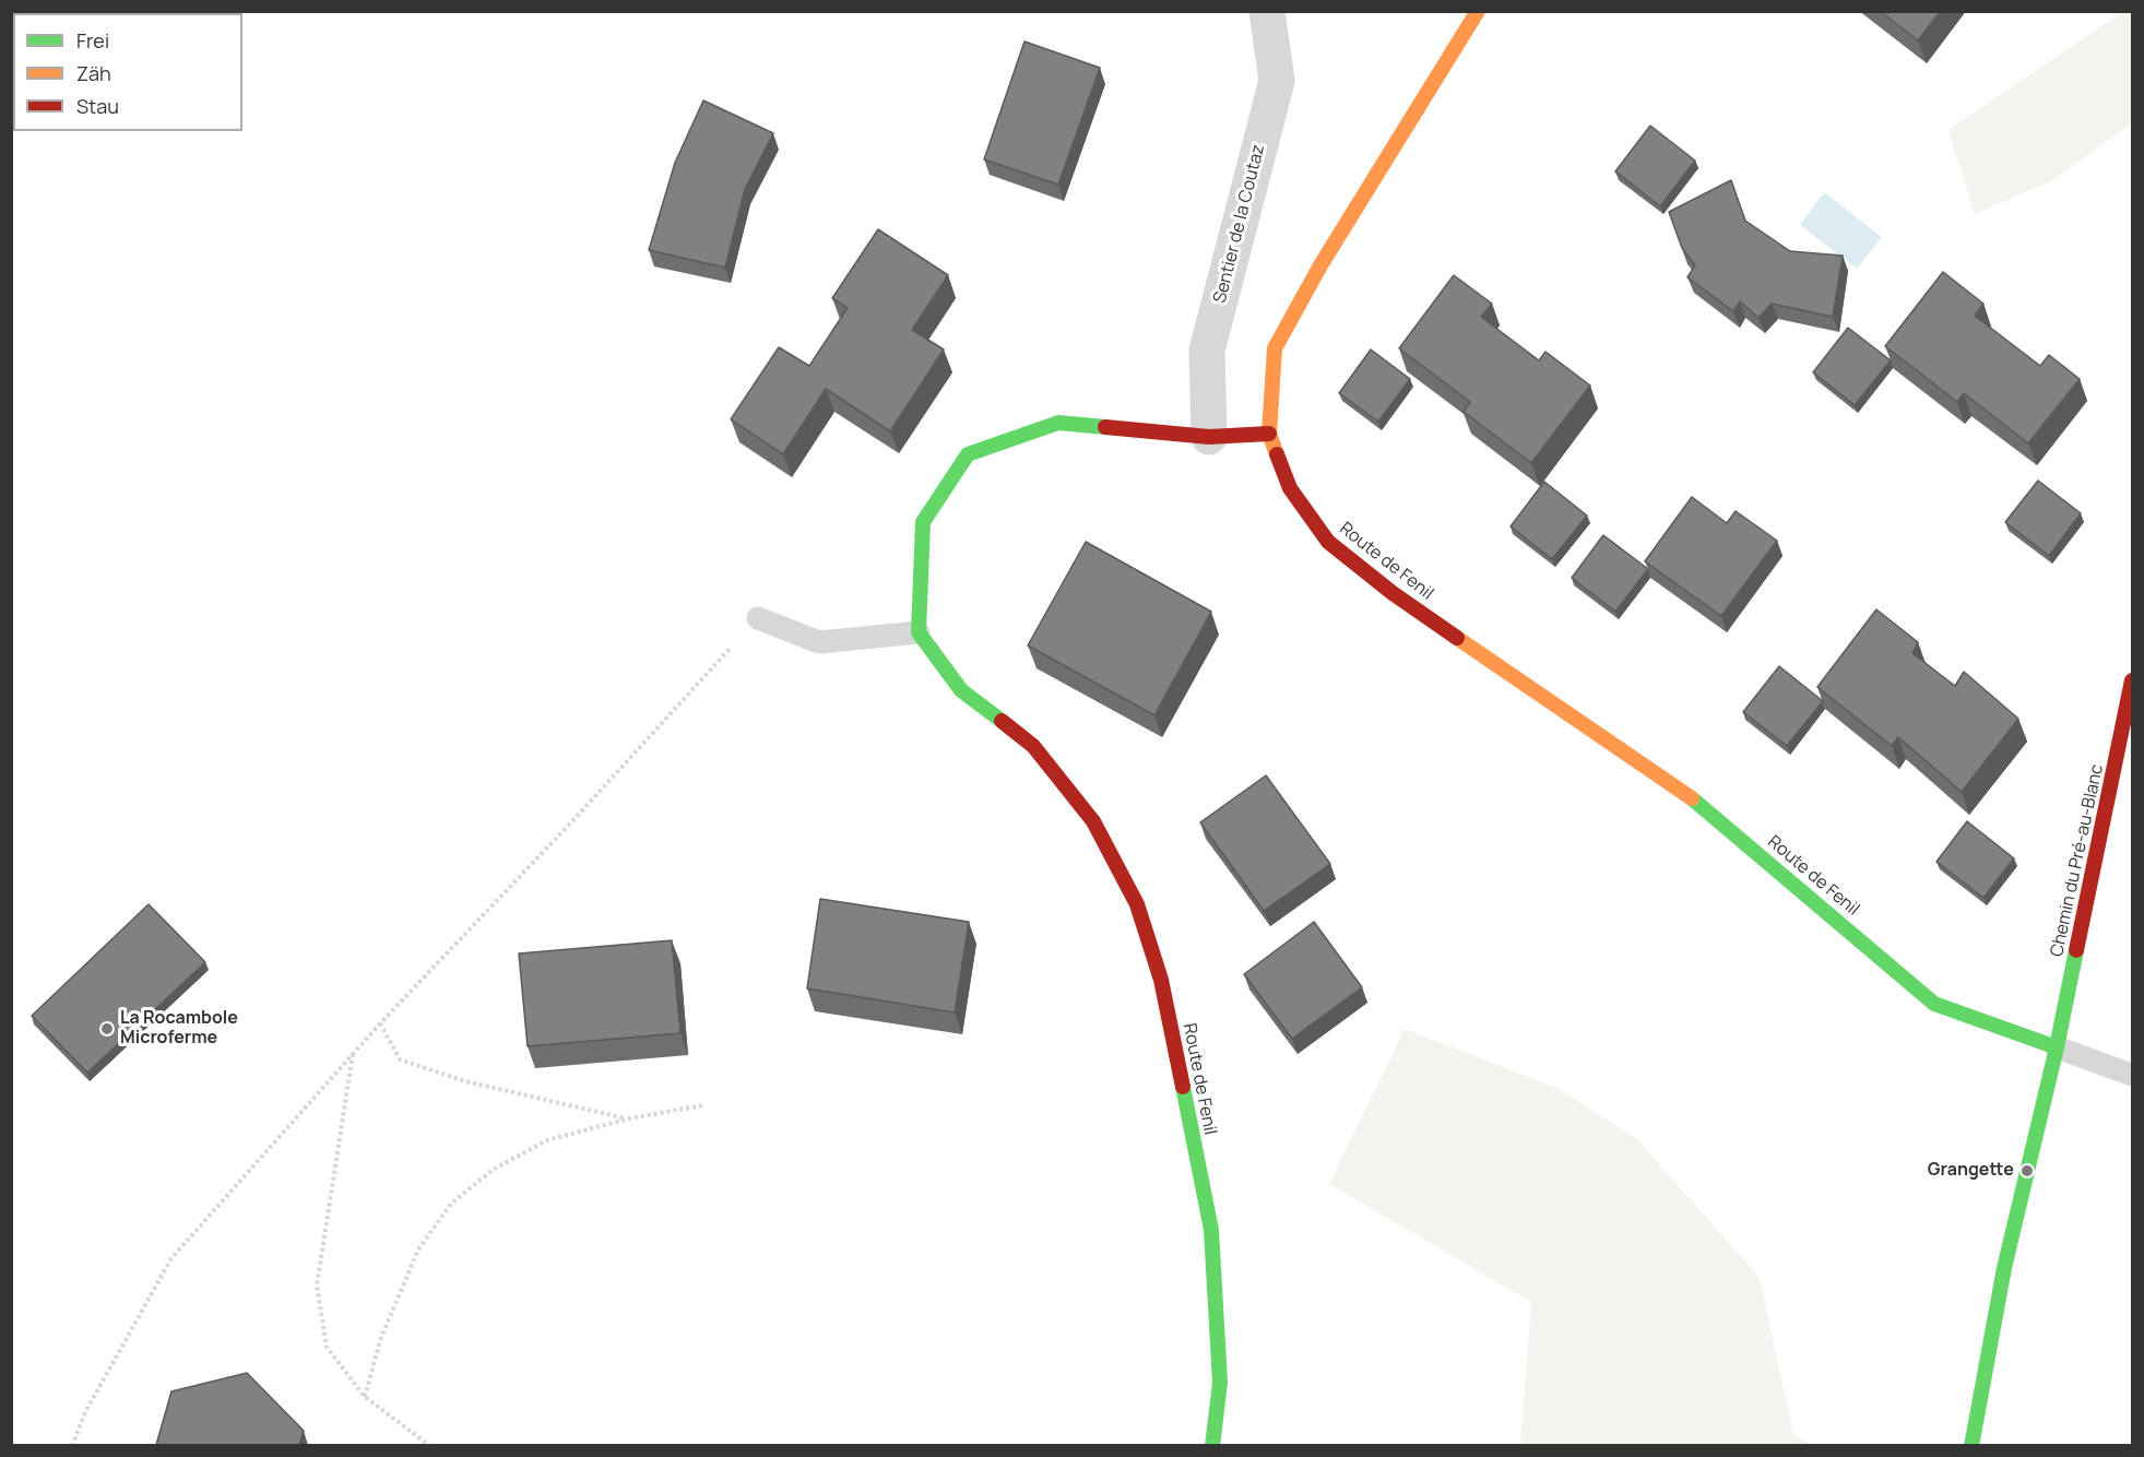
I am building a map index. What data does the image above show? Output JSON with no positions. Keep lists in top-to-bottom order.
{
  "streets": {
    "street": ["Sentier de la Coutaz", "Route de Fenil", "Chemin du Pré-au-Blanc"]
  },
  "crossings": [
    ["Route de Fenil", "Chemin du Pré-au-Blanc"]
  ],
  "places": ["La Rocambole Microferme", "Grangette"],
  "legend": ["Frei", "Zäh", "Stau"]
}
